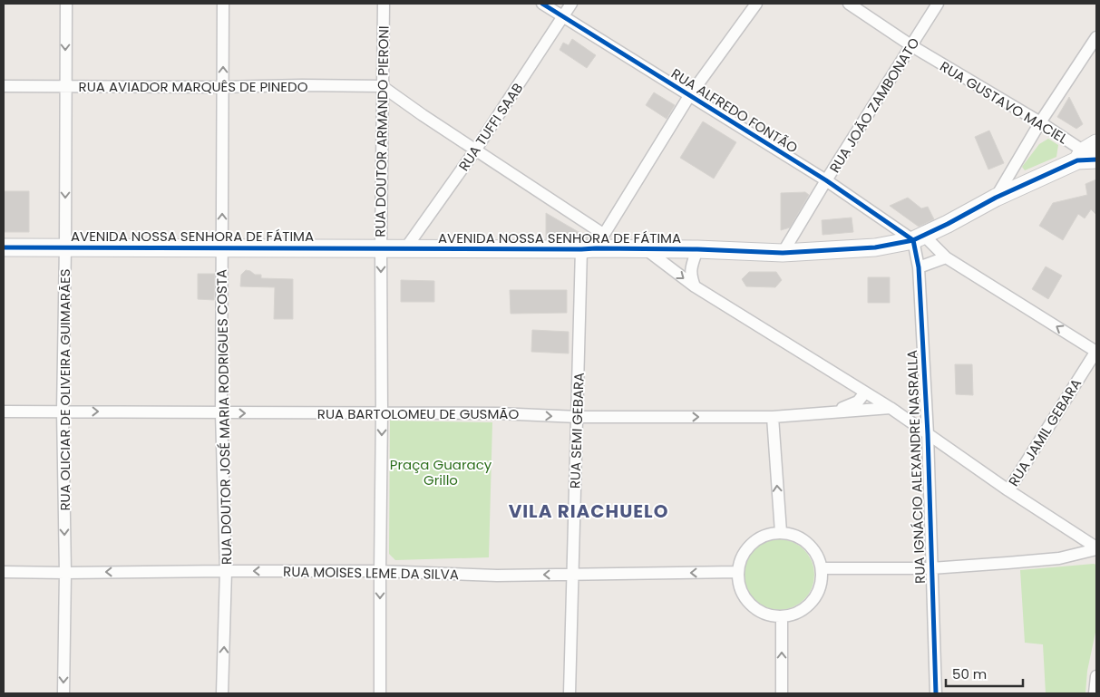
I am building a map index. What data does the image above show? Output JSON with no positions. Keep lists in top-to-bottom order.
{
  "streets": {
    "street": [
      "RUA AVIADOR MARQUÊS DE PINEDO",
      "RUA GUSTAVO MACIEL",
      "RUA JOÃO ZAMBONATO",
      "RUA ALFREDO FONTÃO",
      "RUA TUFFI SAAB",
      "RUA DOUTOR ARMANDO PIERONI",
      "AVENIDA NOSSA SENHORA DE FÁTIMA",
      "RUA OLICIAR DE OLIVEIRA GUIMARÃES",
      "RUA BARTOLOMEU DE GUSMÃO",
      "RUA DOUTOR JOSÉ MARIA RODRIGUES COSTA",
      "RUA SEMI GEBARA",
      "RUA JAMIL GEBARA",
      "RUA IGNÁCIO ALEXANDRE NASRALLA",
      "RUA MOISES LEME DA SILVA"
    ]
  },
  "crossings": [
    ["RUA AVIADOR MARQUÊS DE PINEDO", "RUA DOUTOR ARMANDO PIERONI"],
    ["RUA AVIADOR MARQUÊS DE PINEDO", "RUA OLICIAR DE OLIVEIRA GUIMARÃES"],
    ["RUA AVIADOR MARQUÊS DE PINEDO", "RUA DOUTOR JOSÉ MARIA RODRIGUES COSTA"],
    ["RUA GUSTAVO MACIEL", "RUA JOÃO ZAMBONATO"],
    ["RUA GUSTAVO MACIEL", "AVENIDA NOSSA SENHORA DE FÁTIMA"],
    ["RUA JOÃO ZAMBONATO", "RUA ALFREDO FONTÃO"],
    ["RUA JOÃO ZAMBONATO", "AVENIDA NOSSA SENHORA DE FÁTIMA"],
    ["RUA ALFREDO FONTÃO", "RUA TUFFI SAAB"],
    ["RUA ALFREDO FONTÃO", "AVENIDA NOSSA SENHORA DE FÁTIMA"],
    ["RUA ALFREDO FONTÃO", "RUA JAMIL GEBARA"],
    ["RUA ALFREDO FONTÃO", "RUA IGNÁCIO ALEXANDRE NASRALLA"],
    ["RUA TUFFI SAAB", "AVENIDA NOSSA SENHORA DE FÁTIMA"],
    ["RUA DOUTOR ARMANDO PIERONI", "AVENIDA NOSSA SENHORA DE FÁTIMA"],
    ["RUA DOUTOR ARMANDO PIERONI", "RUA BARTOLOMEU DE GUSMÃO"],
    ["RUA DOUTOR ARMANDO PIERONI", "RUA MOISES LEME DA SILVA"],
    ["AVENIDA NOSSA SENHORA DE FÁTIMA", "RUA OLICIAR DE OLIVEIRA GUIMARÃES"],
    ["AVENIDA NOSSA SENHORA DE FÁTIMA", "RUA DOUTOR JOSÉ MARIA RODRIGUES COSTA"],
    ["AVENIDA NOSSA SENHORA DE FÁTIMA", "RUA SEMI GEBARA"],
    ["AVENIDA NOSSA SENHORA DE FÁTIMA", "RUA IGNÁCIO ALEXANDRE NASRALLA"],
    ["RUA OLICIAR DE OLIVEIRA GUIMARÃES", "RUA BARTOLOMEU DE GUSMÃO"],
    ["RUA OLICIAR DE OLIVEIRA GUIMARÃES", "RUA MOISES LEME DA SILVA"],
    ["RUA BARTOLOMEU DE GUSMÃO", "RUA DOUTOR JOSÉ MARIA RODRIGUES COSTA"],
    ["RUA BARTOLOMEU DE GUSMÃO", "RUA SEMI GEBARA"],
    ["RUA DOUTOR JOSÉ MARIA RODRIGUES COSTA", "RUA MOISES LEME DA SILVA"],
    ["RUA SEMI GEBARA", "RUA MOISES LEME DA SILVA"]
  ],
  "one_way": [
    "RUA DOUTOR ARMANDO PIERONI",
    "RUA OLICIAR DE OLIVEIRA GUIMARÃES",
    "RUA BARTOLOMEU DE GUSMÃO",
    "RUA DOUTOR JOSÉ MARIA RODRIGUES COSTA",
    "RUA MOISES LEME DA SILVA"
  ],
  "districts": ["VILA RIACHUELO"],
  "parks": ["Praça Guaracy Grillo"],
  "scale_bar": "50 m"
}
